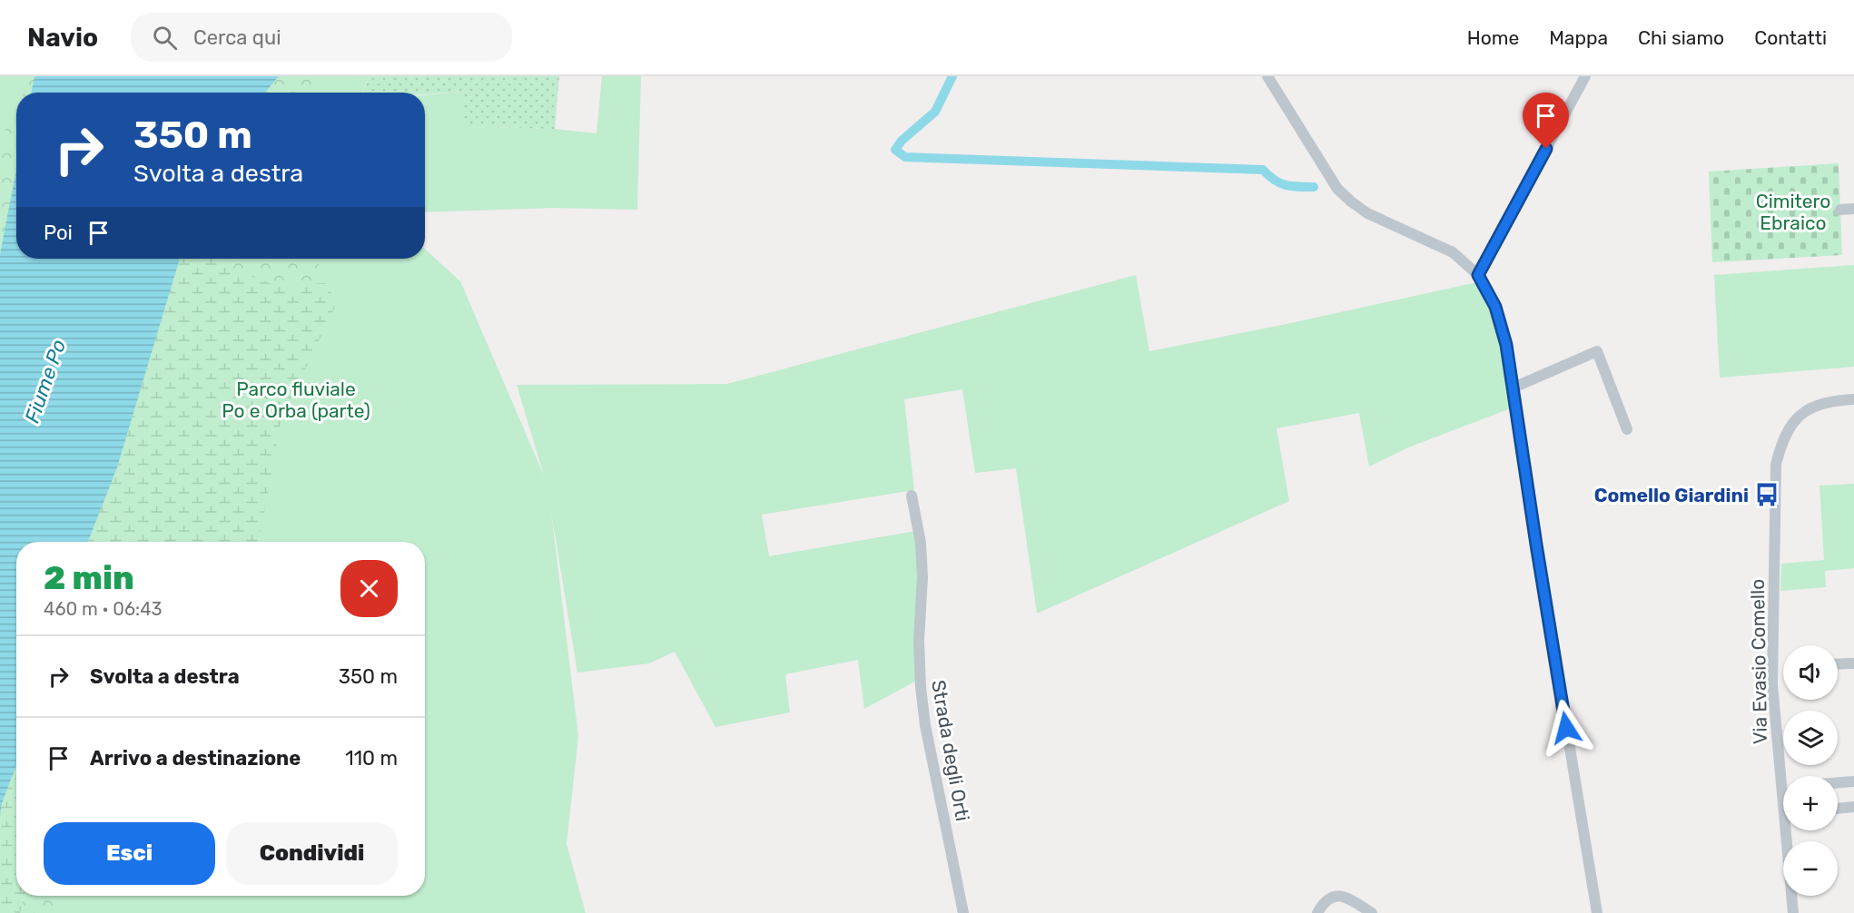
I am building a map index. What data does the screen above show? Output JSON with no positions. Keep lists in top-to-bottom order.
{
  "streets": {
    "street": ["Via Evasio Comello", "Strada degli Orti"]
  },
  "water": ["Fiume Po"],
  "parks": ["Cimitero Ebraico", "Parco fluviale Po e Orba (parte)"],
  "places": {
    "bus stop": ["Comello Giardini"]
  },
  "page": {
    "header": "Navio",
    "search": "Cerca qui",
    "nav": [
      "Home",
      "Mappa",
      "Chi siamo",
      "Contatti"
    ],
    "turn": ["350 m", "Svolta a destra"],
    "then": "Poi",
    "heading": ["2 min", "460 m · 06:43"],
    "list": [
      {
        "name": "Svolta a destra",
        "value": "350 m"
      },
      {
        "name": "Arrivo a destinazione",
        "value": "110 m"
      }
    ],
    "map_buttons": ["+", "−"],
    "buttons": ["Esci", "Condividi"]
  }
}
